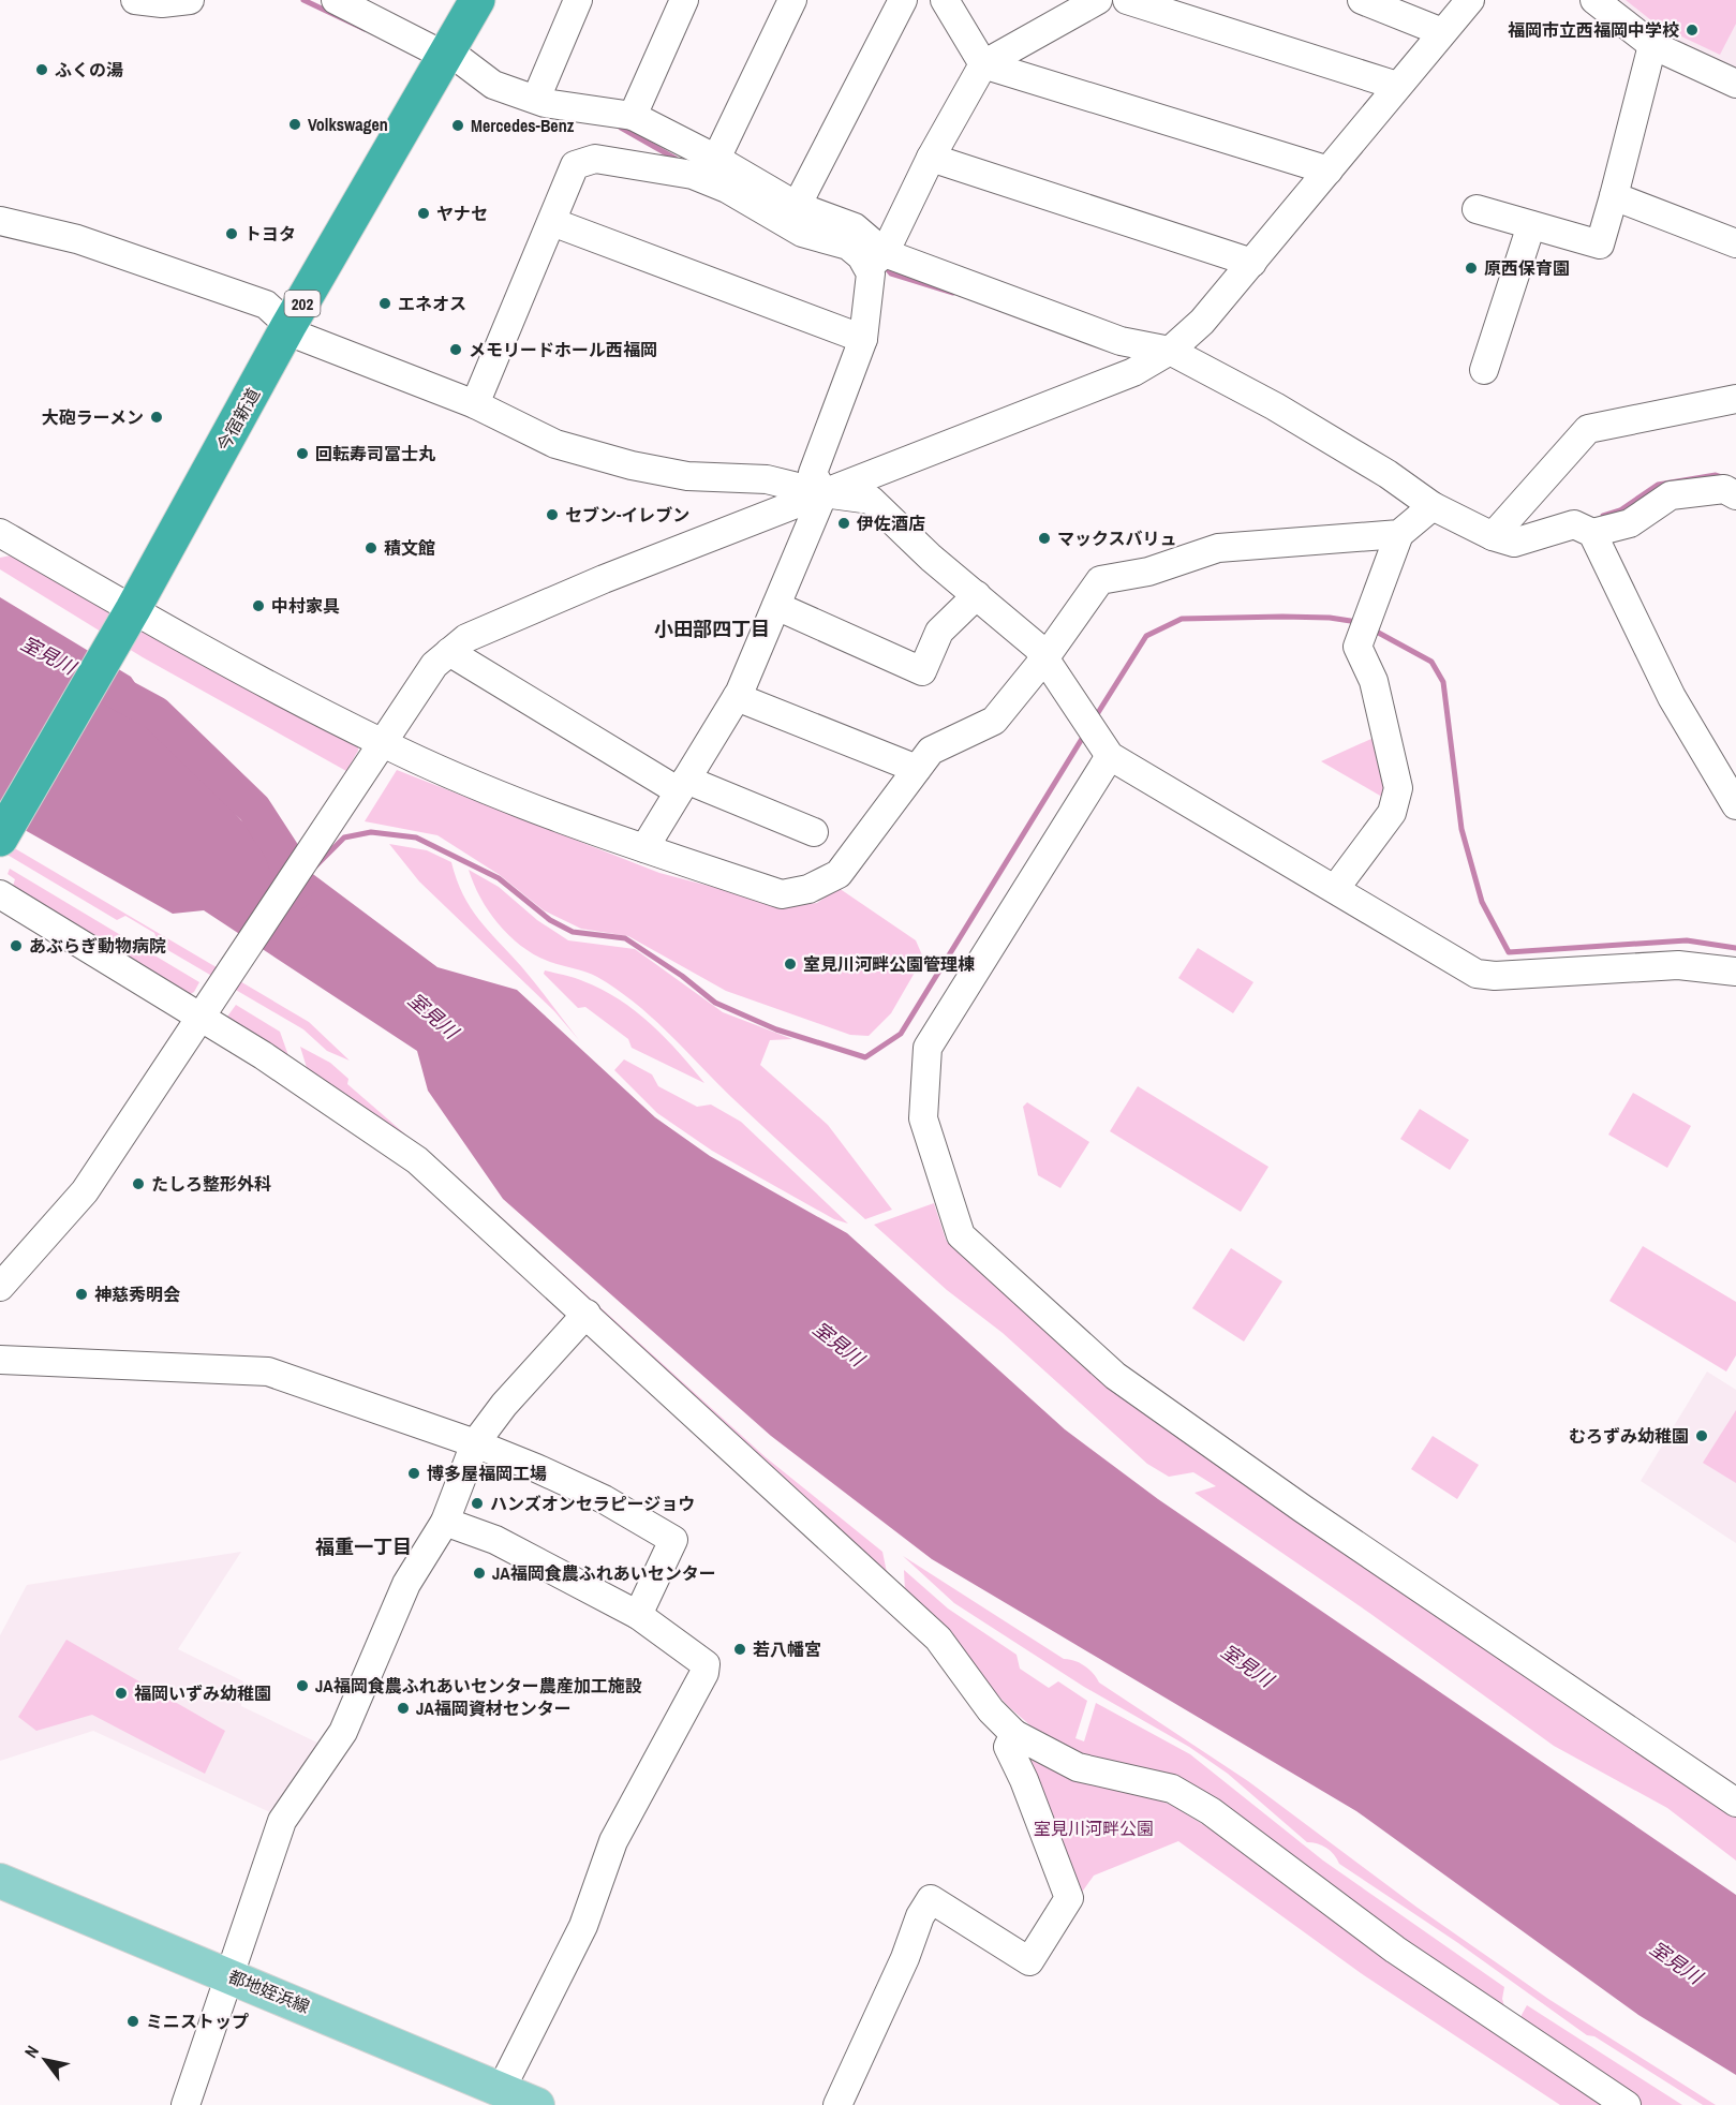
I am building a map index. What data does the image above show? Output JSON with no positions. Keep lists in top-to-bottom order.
{
  "streets": {
    "highway": ["202", "今宿新道"],
    "main road": ["都地姪浜線"]
  },
  "districts": ["小田部四丁目", "福重一丁目"],
  "water": ["室見川"],
  "parks": ["室見川河畔公園"],
  "places": [
    "福岡市立西福岡中学校",
    "ふくの湯",
    "Volkswagen",
    "Mercedes-Benz",
    "ヤナセ",
    "トヨタ",
    "原西保育園",
    "エネオス",
    "メモリードホール西福岡",
    "大砲ラーメン",
    "回転寿司冨士丸",
    "セブン-イレブン",
    "伊佐酒店",
    "マックスバリュ",
    "積文館",
    "中村家具",
    "あぶらぎ動物病院",
    "室見川河畔公園管理棟",
    "たしろ整形外科",
    "神慈秀明会",
    "むろずみ幼稚園",
    "博多屋福岡工場",
    "ハンズオンセラピージョウ",
    "JA福岡食農ふれあいセンター",
    "若八幡宮",
    "JA福岡食農ふれあいセンター農産加工施設",
    "福岡いずみ幼稚園",
    "JA福岡資材センター",
    "ミニストップ"
  ],
  "north": "top left"
}
